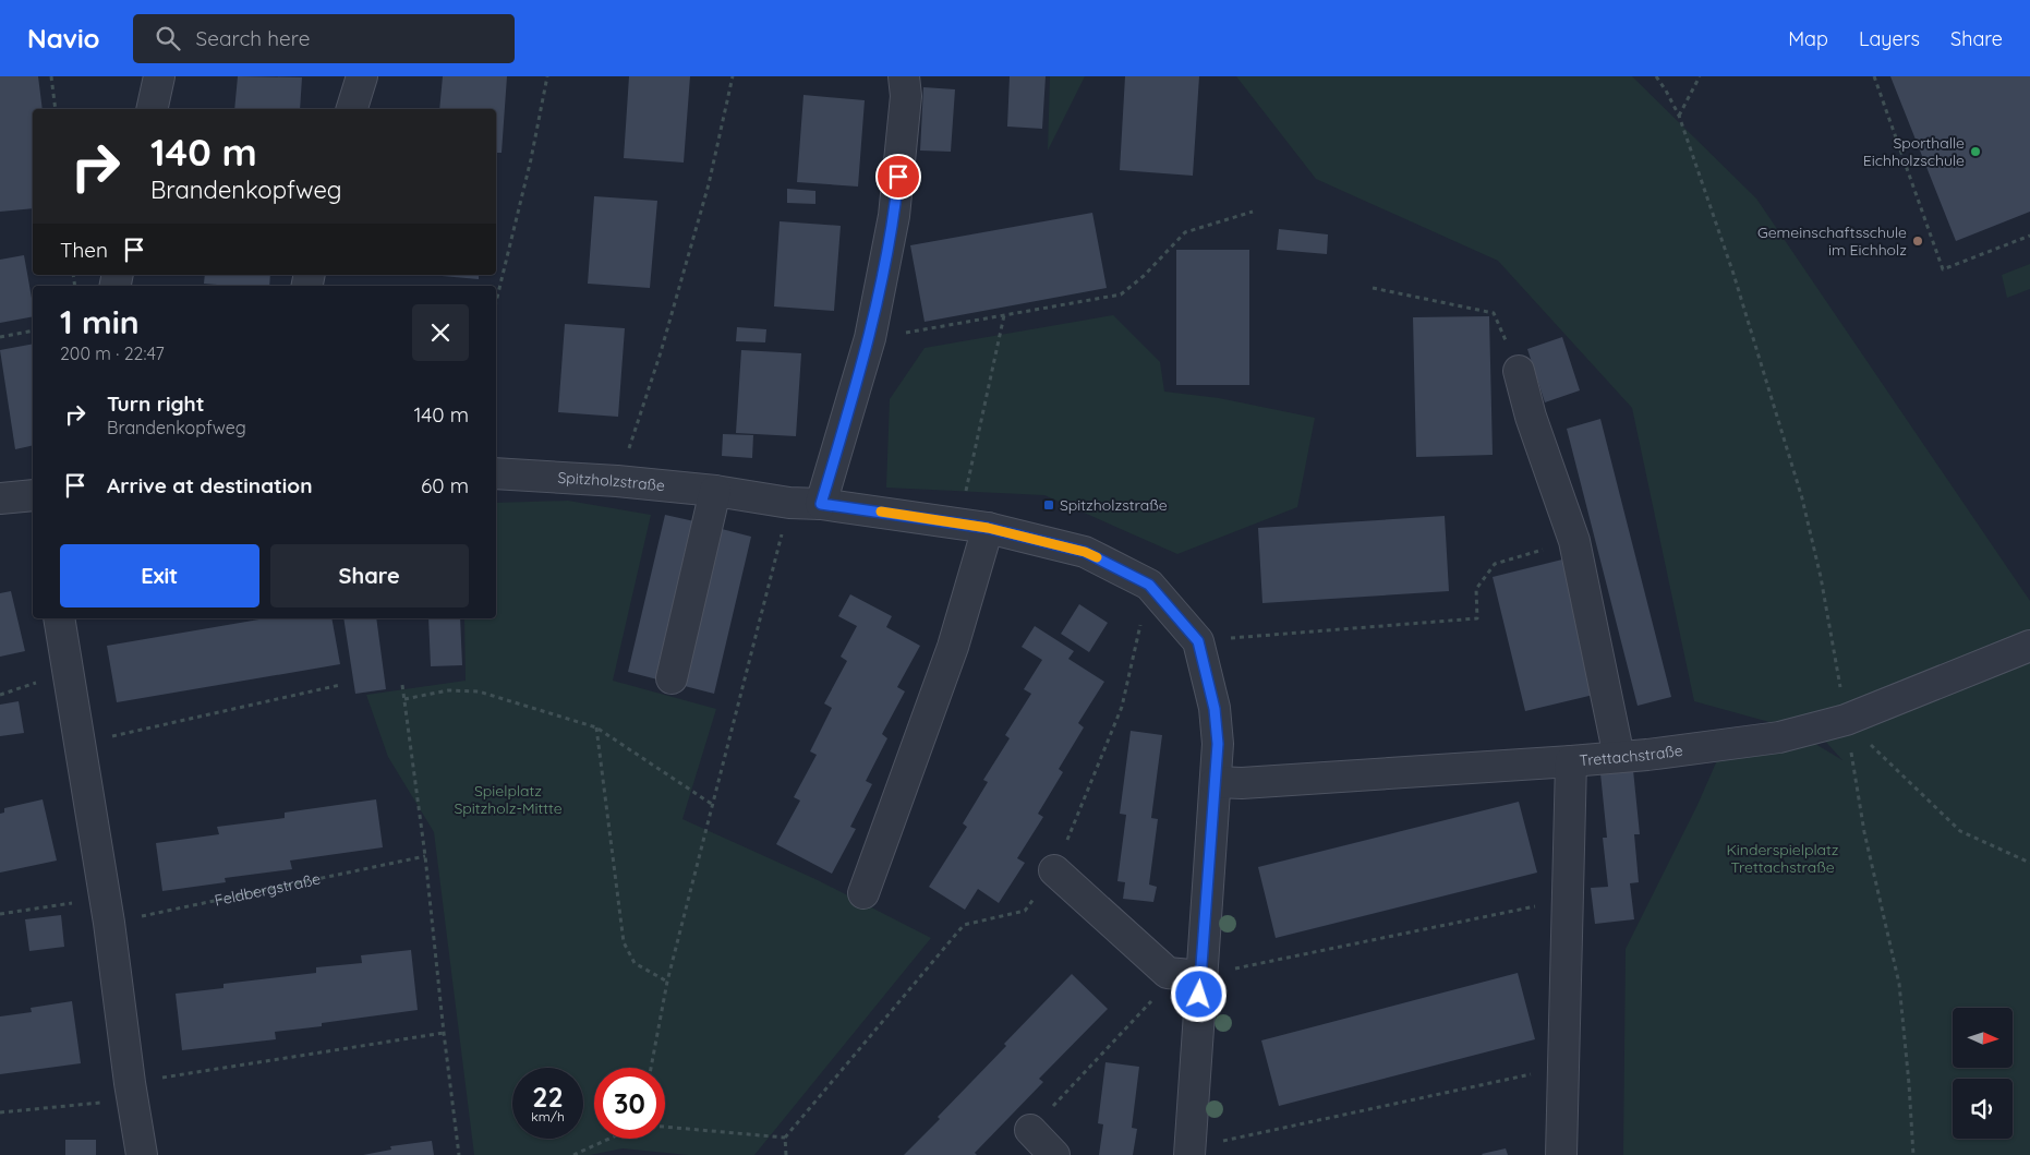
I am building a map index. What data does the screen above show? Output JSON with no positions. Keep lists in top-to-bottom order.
{
  "streets": {
    "street": ["Spitzholzstraße", "Trettachstraße"],
    "path": ["Feldbergstraße"]
  },
  "crossings": [
    ["Spitzholzstraße", "Trettachstraße"]
  ],
  "parks": ["Spielplatz Spitzholz-Mittte", "Kinderspielplatz Trettachstraße"],
  "places": {
    "other": ["Sporthalle Eichholzschule", "Gemeinschaftsschule im Eichholz"],
    "transit": ["Spitzholzstraße"]
  },
  "north": "right",
  "page": {
    "header": "Navio",
    "search": "Search here",
    "nav": ["Map", "Layers", "Share"],
    "turn": ["140 m", "Brandenkopfweg"],
    "then": "Then",
    "heading": ["1 min", "200 m · 22:47"],
    "list": [
      {
        "name": "Turn right",
        "note": "Brandenkopfweg",
        "value": "140 m"
      },
      {
        "name": "Arrive at destination",
        "value": "60 m"
      }
    ],
    "buttons": ["Exit", "Share"],
    "speed": "22 km/h",
    "limit": "30"
  }
}
